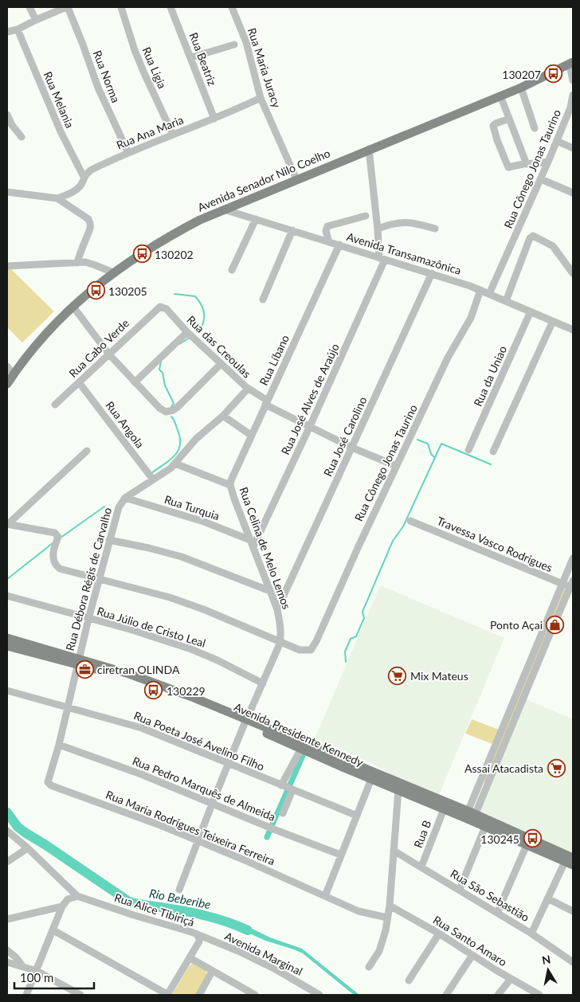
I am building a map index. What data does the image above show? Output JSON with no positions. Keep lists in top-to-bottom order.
{
  "streets": {
    "main road": ["Avenida Senador Nilo Coelho", "Avenida Presidente Kennedy"],
    "street": [
      "Rua Beatriz",
      "Rua Ligia",
      "Rua Maria Juracy",
      "Rua Norma",
      "Rua Melania",
      "Rua Ana Maria",
      "Rua Cônego Jonas Taurino",
      "Avenida Transamazônica",
      "Rua das Creoulas",
      "Rua Cabo Verde",
      "Rua Líbano",
      "Rua da Uniao",
      "Rua José Alves de Araújo",
      "Rua Angola",
      "Rua José Carolino",
      "Rua Turquia",
      "Travessa Vasco Rodrigues",
      "Rua Celina de Melo Lemos",
      "Rua Débora Régis de Carvalho",
      "Rua Júlio de Cristo Leal",
      "Rua Poeta José Avelino Filho",
      "Rua Pedro Marquês de Almeida",
      "Rua Maria Rodrigues Teixeira Ferreira",
      "Rua B",
      "Rua São Sebastião",
      "Rua Alice Tibiriçá",
      "Rua Santo Amaro",
      "Avenida Marginal"
    ]
  },
  "crossings": [
    ["Rua Beatriz", "Rua Ana Maria"],
    ["Rua Ligia", "Rua Ana Maria"],
    ["Rua Maria Juracy", "Rua Ana Maria"],
    ["Rua Maria Juracy", "Avenida Senador Nilo Coelho"],
    ["Rua Norma", "Rua Ana Maria"],
    ["Rua Melania", "Rua Ana Maria"],
    ["Rua Cônego Jonas Taurino", "Avenida Transamazônica"],
    ["Rua Cônego Jonas Taurino", "Rua das Creoulas"],
    ["Rua Cônego Jonas Taurino", "Rua Celina de Melo Lemos"],
    ["Avenida Senador Nilo Coelho", "Avenida Transamazônica"],
    ["Avenida Senador Nilo Coelho", "Rua José Alves de Araújo"],
    ["Avenida Transamazônica", "Rua Líbano"],
    ["Avenida Transamazônica", "Rua da Uniao"],
    ["Avenida Transamazônica", "Rua José Alves de Araújo"],
    ["Avenida Transamazônica", "Rua José Carolino"],
    ["Rua das Creoulas", "Rua Cabo Verde"],
    ["Rua das Creoulas", "Rua Líbano"],
    ["Rua das Creoulas", "Rua José Alves de Araújo"],
    ["Rua das Creoulas", "Rua José Carolino"],
    ["Rua Cabo Verde", "Rua Angola"],
    ["Rua Líbano", "Rua Celina de Melo Lemos"],
    ["Rua José Alves de Araújo", "Rua Turquia"],
    ["Rua José Alves de Araújo", "Rua Celina de Melo Lemos"],
    ["Rua José Carolino", "Rua Celina de Melo Lemos"],
    ["Rua Turquia", "Rua Celina de Melo Lemos"],
    ["Rua Turquia", "Rua Débora Régis de Carvalho"],
    ["Rua Débora Régis de Carvalho", "Rua Júlio de Cristo Leal"],
    ["Rua Débora Régis de Carvalho", "Avenida Presidente Kennedy"],
    ["Rua Débora Régis de Carvalho", "Rua Poeta José Avelino Filho"],
    ["Rua Débora Régis de Carvalho", "Rua Pedro Marquês de Almeida"],
    ["Rua Débora Régis de Carvalho", "Rua Maria Rodrigues Teixeira Ferreira"],
    ["Avenida Presidente Kennedy", "Rua B"],
    ["Rua Maria Rodrigues Teixeira Ferreira", "Rua Santo Amaro"],
    ["Rua B", "Rua São Sebastião"],
    ["Rua Alice Tibiriçá", "Avenida Marginal"]
  ],
  "water": ["Rio Beberibe"],
  "places": {
    "bus stop": [
      "130207",
      "130202",
      "130205",
      "130229",
      "130245"
    ],
    "shop": ["Ponto Açai"],
    "office": ["ciretran OLINDA"],
    "supermarket": ["Mix Mateus", "Assaí Atacadista"]
  },
  "scale_bar": "100 m",
  "north": "top"
}
